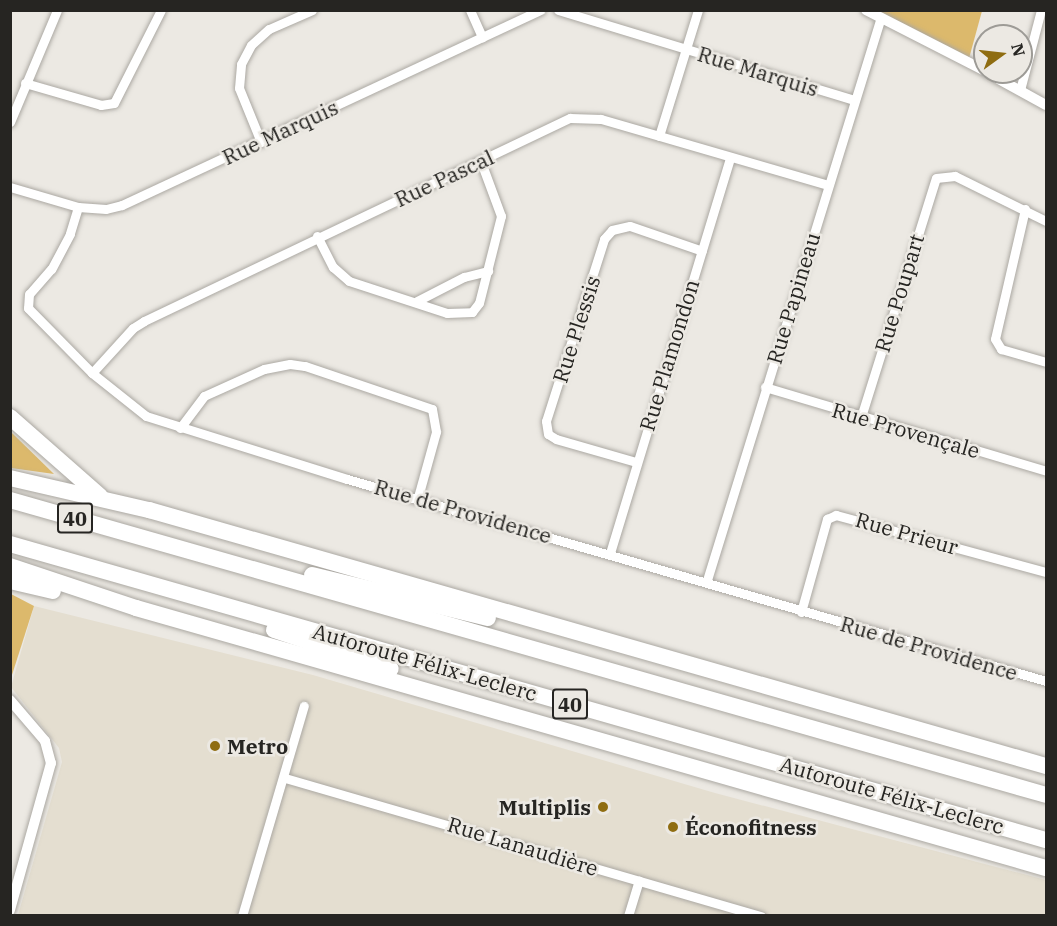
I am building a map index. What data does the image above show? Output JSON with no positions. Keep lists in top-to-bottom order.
{
  "streets": {
    "highway": ["40", "Autoroute Félix-Leclerc"],
    "street": [
      "Rue Marquis",
      "Rue Pascal",
      "Rue Poupart",
      "Rue Papineau",
      "Rue Plessis",
      "Rue Plamondon",
      "Rue Provençale",
      "Rue de Providence",
      "Rue Prieur",
      "Rue Lanaudière"
    ]
  },
  "crossings": [
    ["Rue Marquis", "Rue Papineau"],
    ["Rue Marquis", "Rue de Providence"],
    ["Rue Pascal", "Rue Papineau"],
    ["Rue Pascal", "Rue Plamondon"],
    ["Rue Pascal", "Rue de Providence"],
    ["Rue Poupart", "Rue Provençale"],
    ["Rue Papineau", "Rue Provençale"],
    ["Rue Papineau", "Rue de Providence"],
    ["Rue Plessis", "Rue Plamondon"],
    ["Rue Plamondon", "Rue de Providence"],
    ["Rue de Providence", "Rue Prieur"]
  ],
  "places": ["Metro", "Multiplis", "Éconofitness"],
  "north": "right"
}
